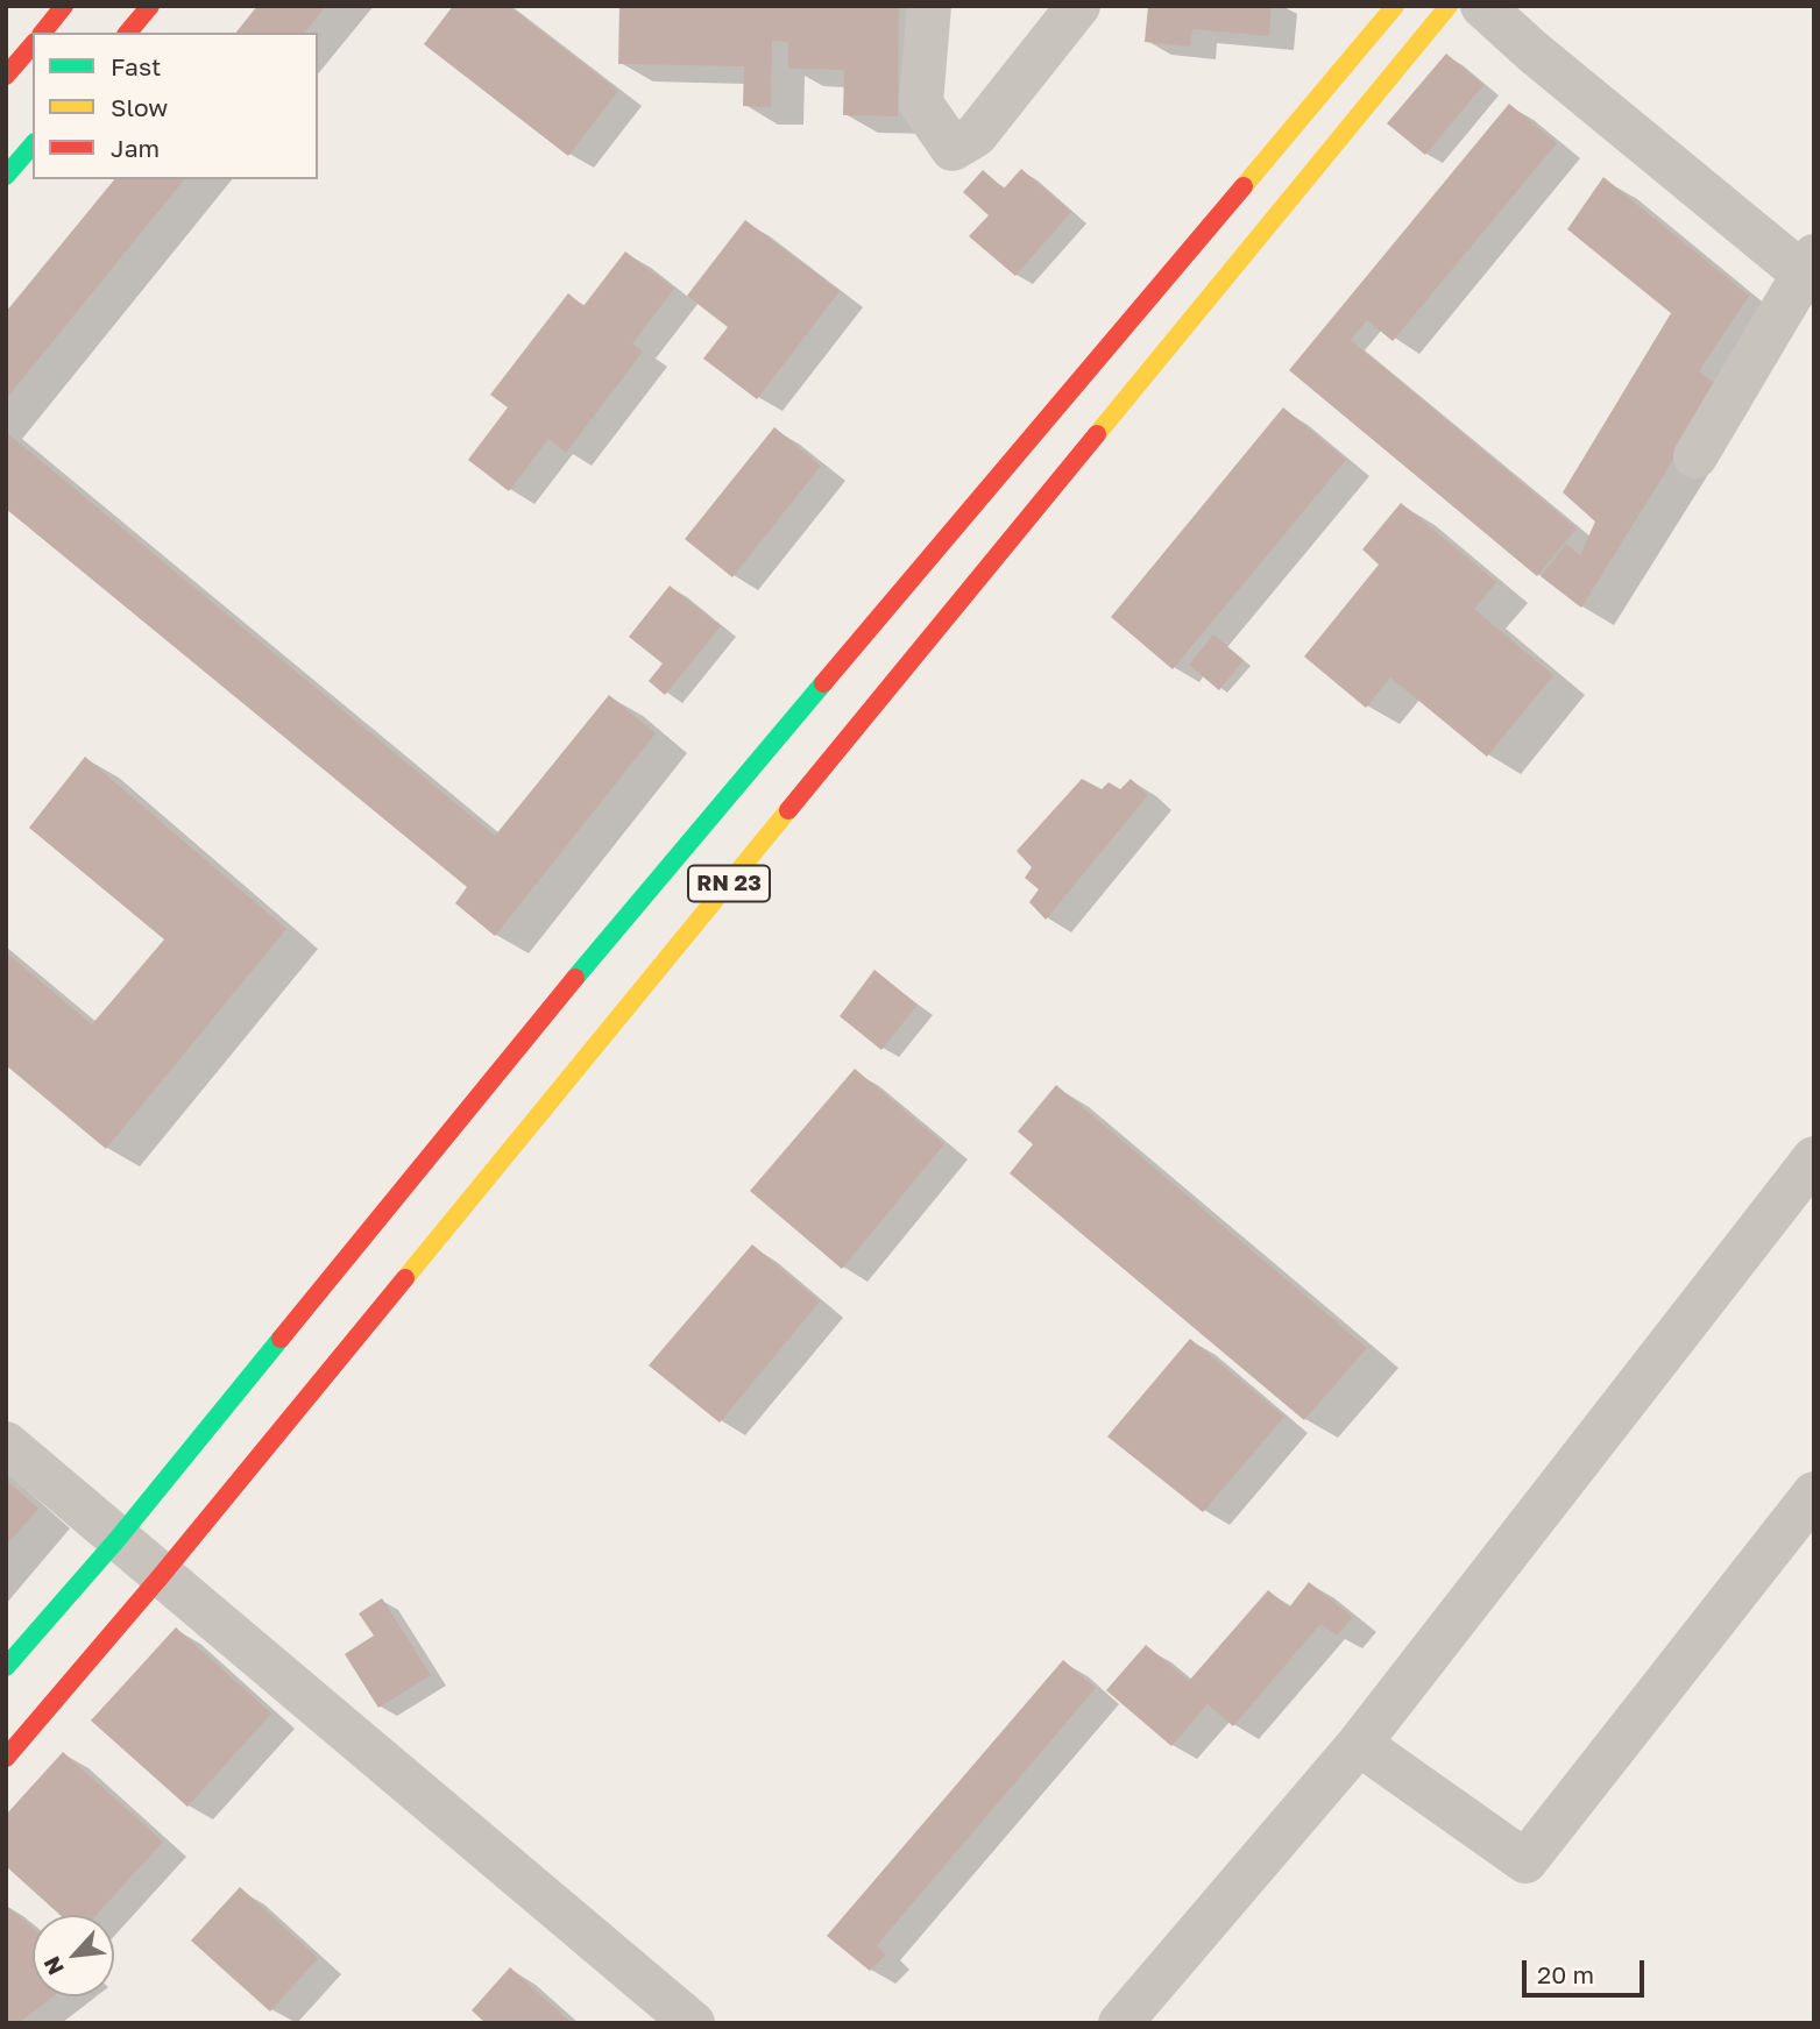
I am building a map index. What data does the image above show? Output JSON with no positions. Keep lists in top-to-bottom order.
{
  "streets": {
    "main road": ["RN 23"]
  },
  "legend": ["Fast", "Slow", "Jam"],
  "scale_bar": "20 m",
  "north": "bottom left"
}
